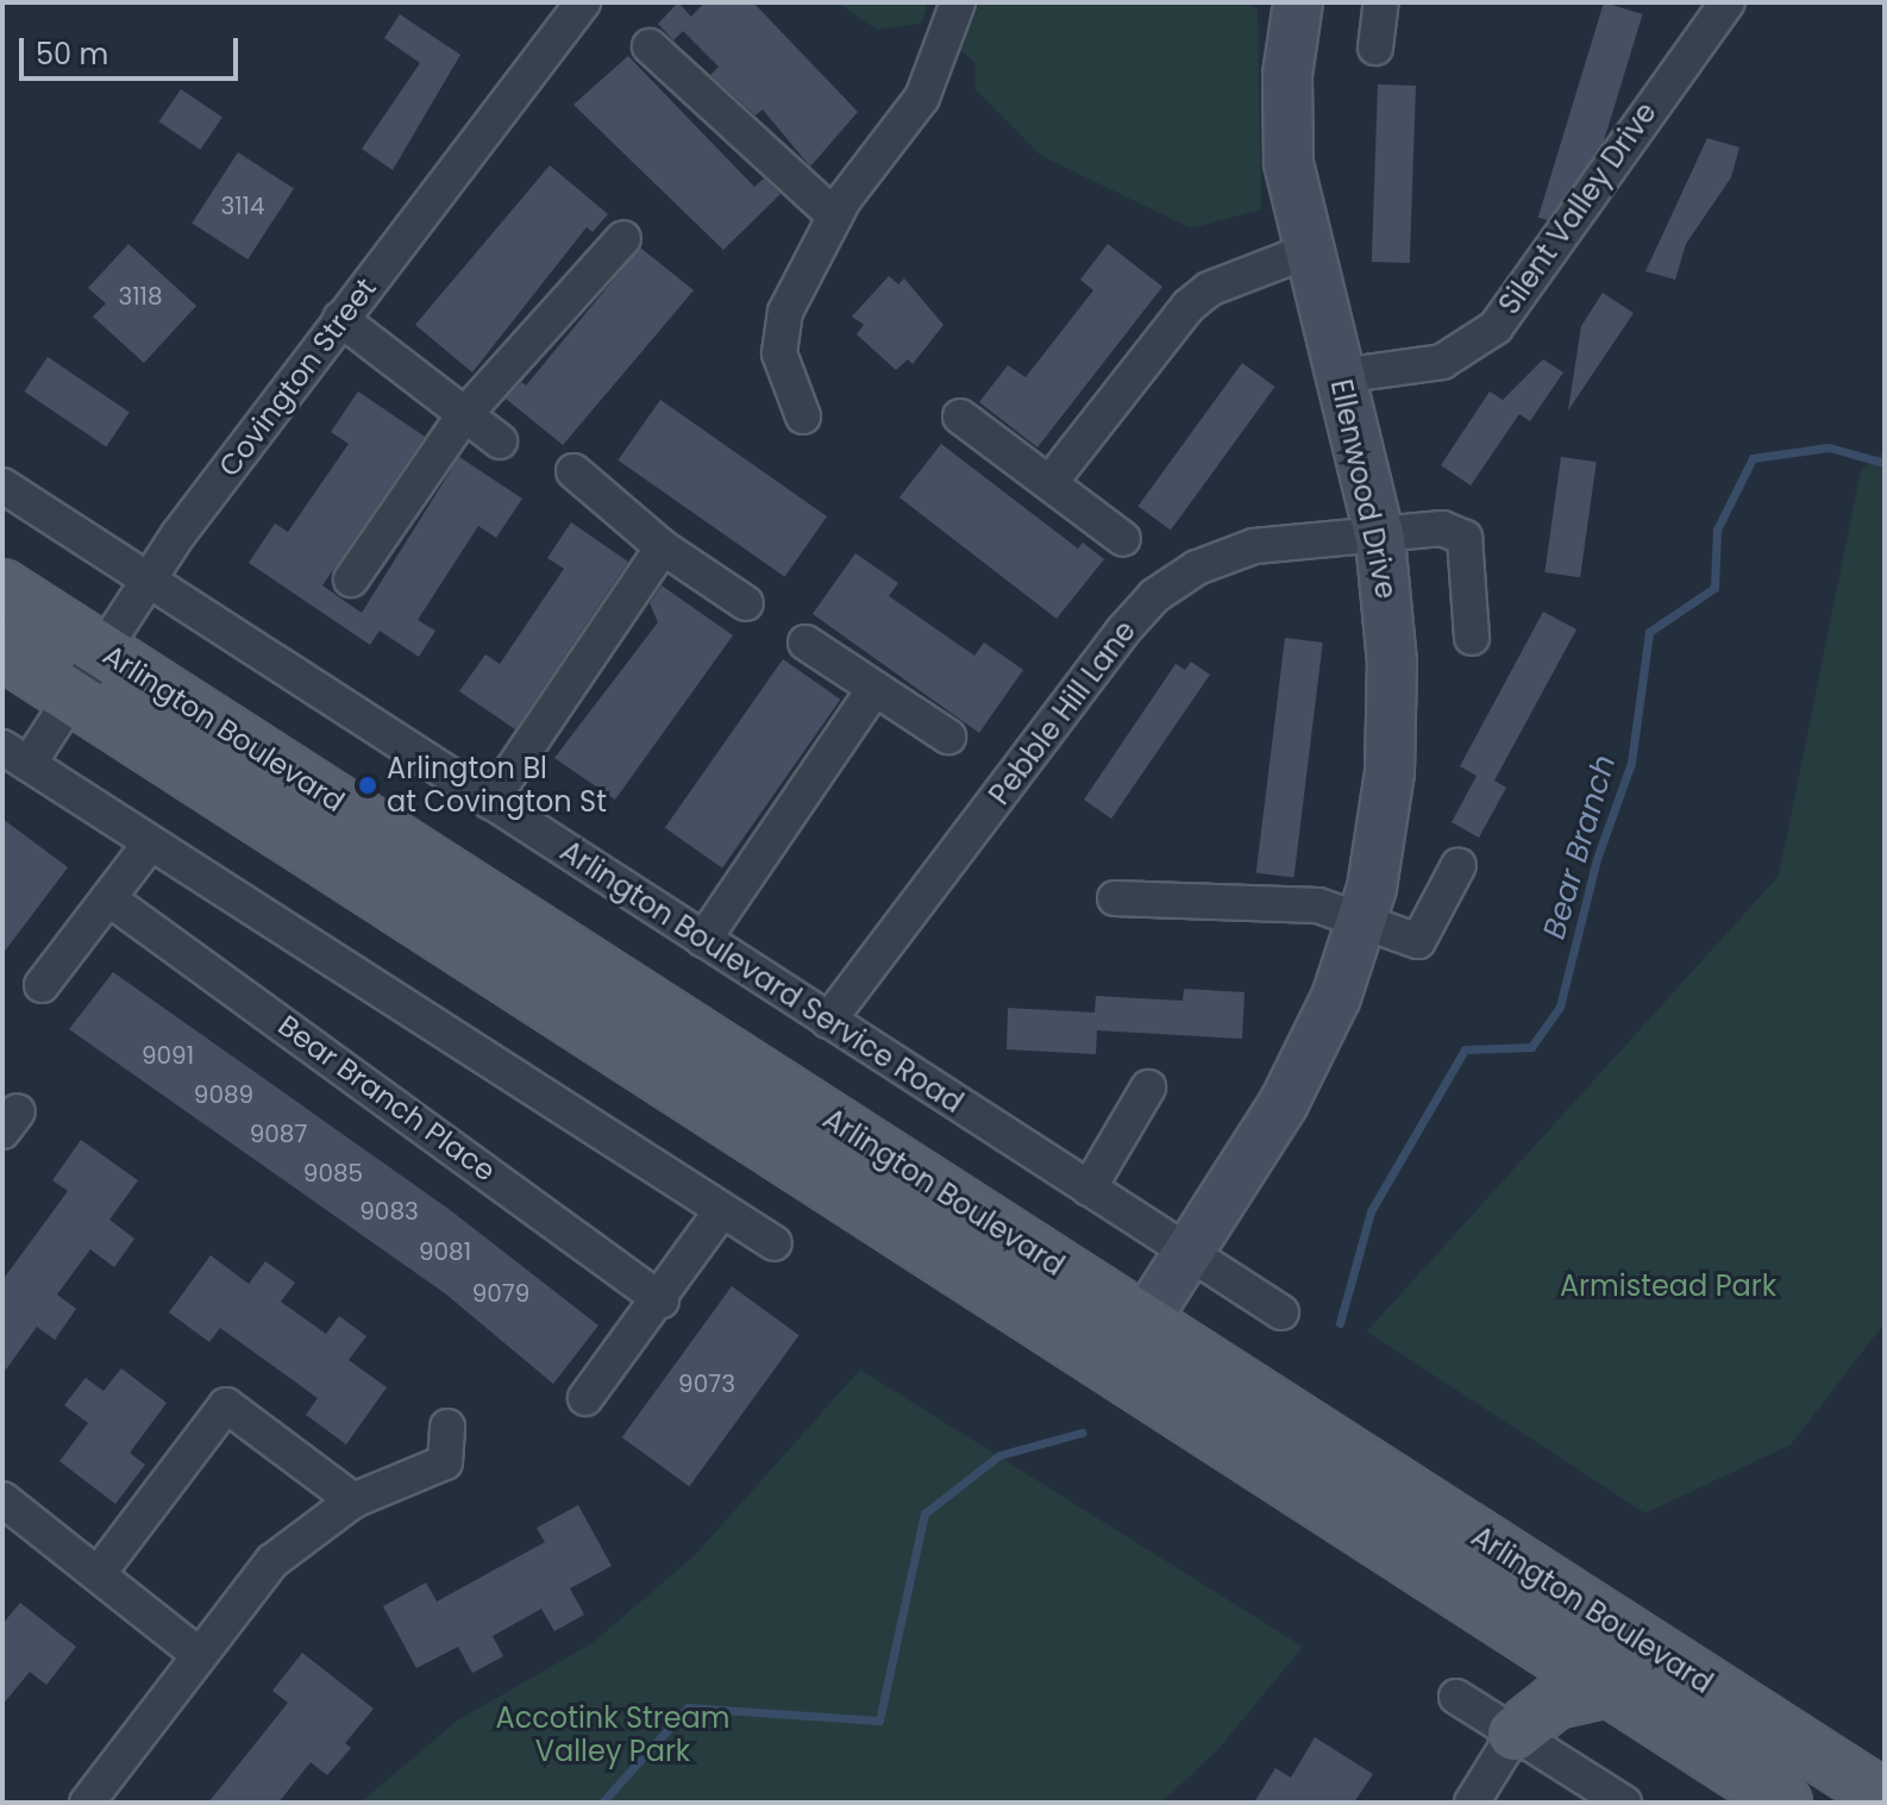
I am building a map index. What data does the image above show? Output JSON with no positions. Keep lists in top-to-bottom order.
{
  "streets": {
    "main road": ["Arlington Boulevard"],
    "street": [
      "Silent Valley Drive",
      "Covington Street",
      "Ellenwood Drive",
      "Pebble Hill Lane",
      "Arlington Boulevard Service Road",
      "Bear Branch Place"
    ]
  },
  "crossings": [
    ["Silent Valley Drive", "Ellenwood Drive"],
    ["Covington Street", "Arlington Boulevard"],
    ["Covington Street", "Arlington Boulevard Service Road"],
    ["Ellenwood Drive", "Pebble Hill Lane"],
    ["Ellenwood Drive", "Arlington Boulevard"],
    ["Ellenwood Drive", "Arlington Boulevard Service Road"],
    ["Pebble Hill Lane", "Arlington Boulevard Service Road"]
  ],
  "water": ["Bear Branch"],
  "parks": ["Armistead Park", "Accotink Stream Valley Park"],
  "places": ["Arlington Bl at Covington St"],
  "house_numbers": [
    "3114",
    "3118",
    "9091",
    "9089",
    "9087",
    "9085",
    "9083",
    "9081",
    "9079",
    "9073"
  ],
  "scale_bar": "50 m"
}
